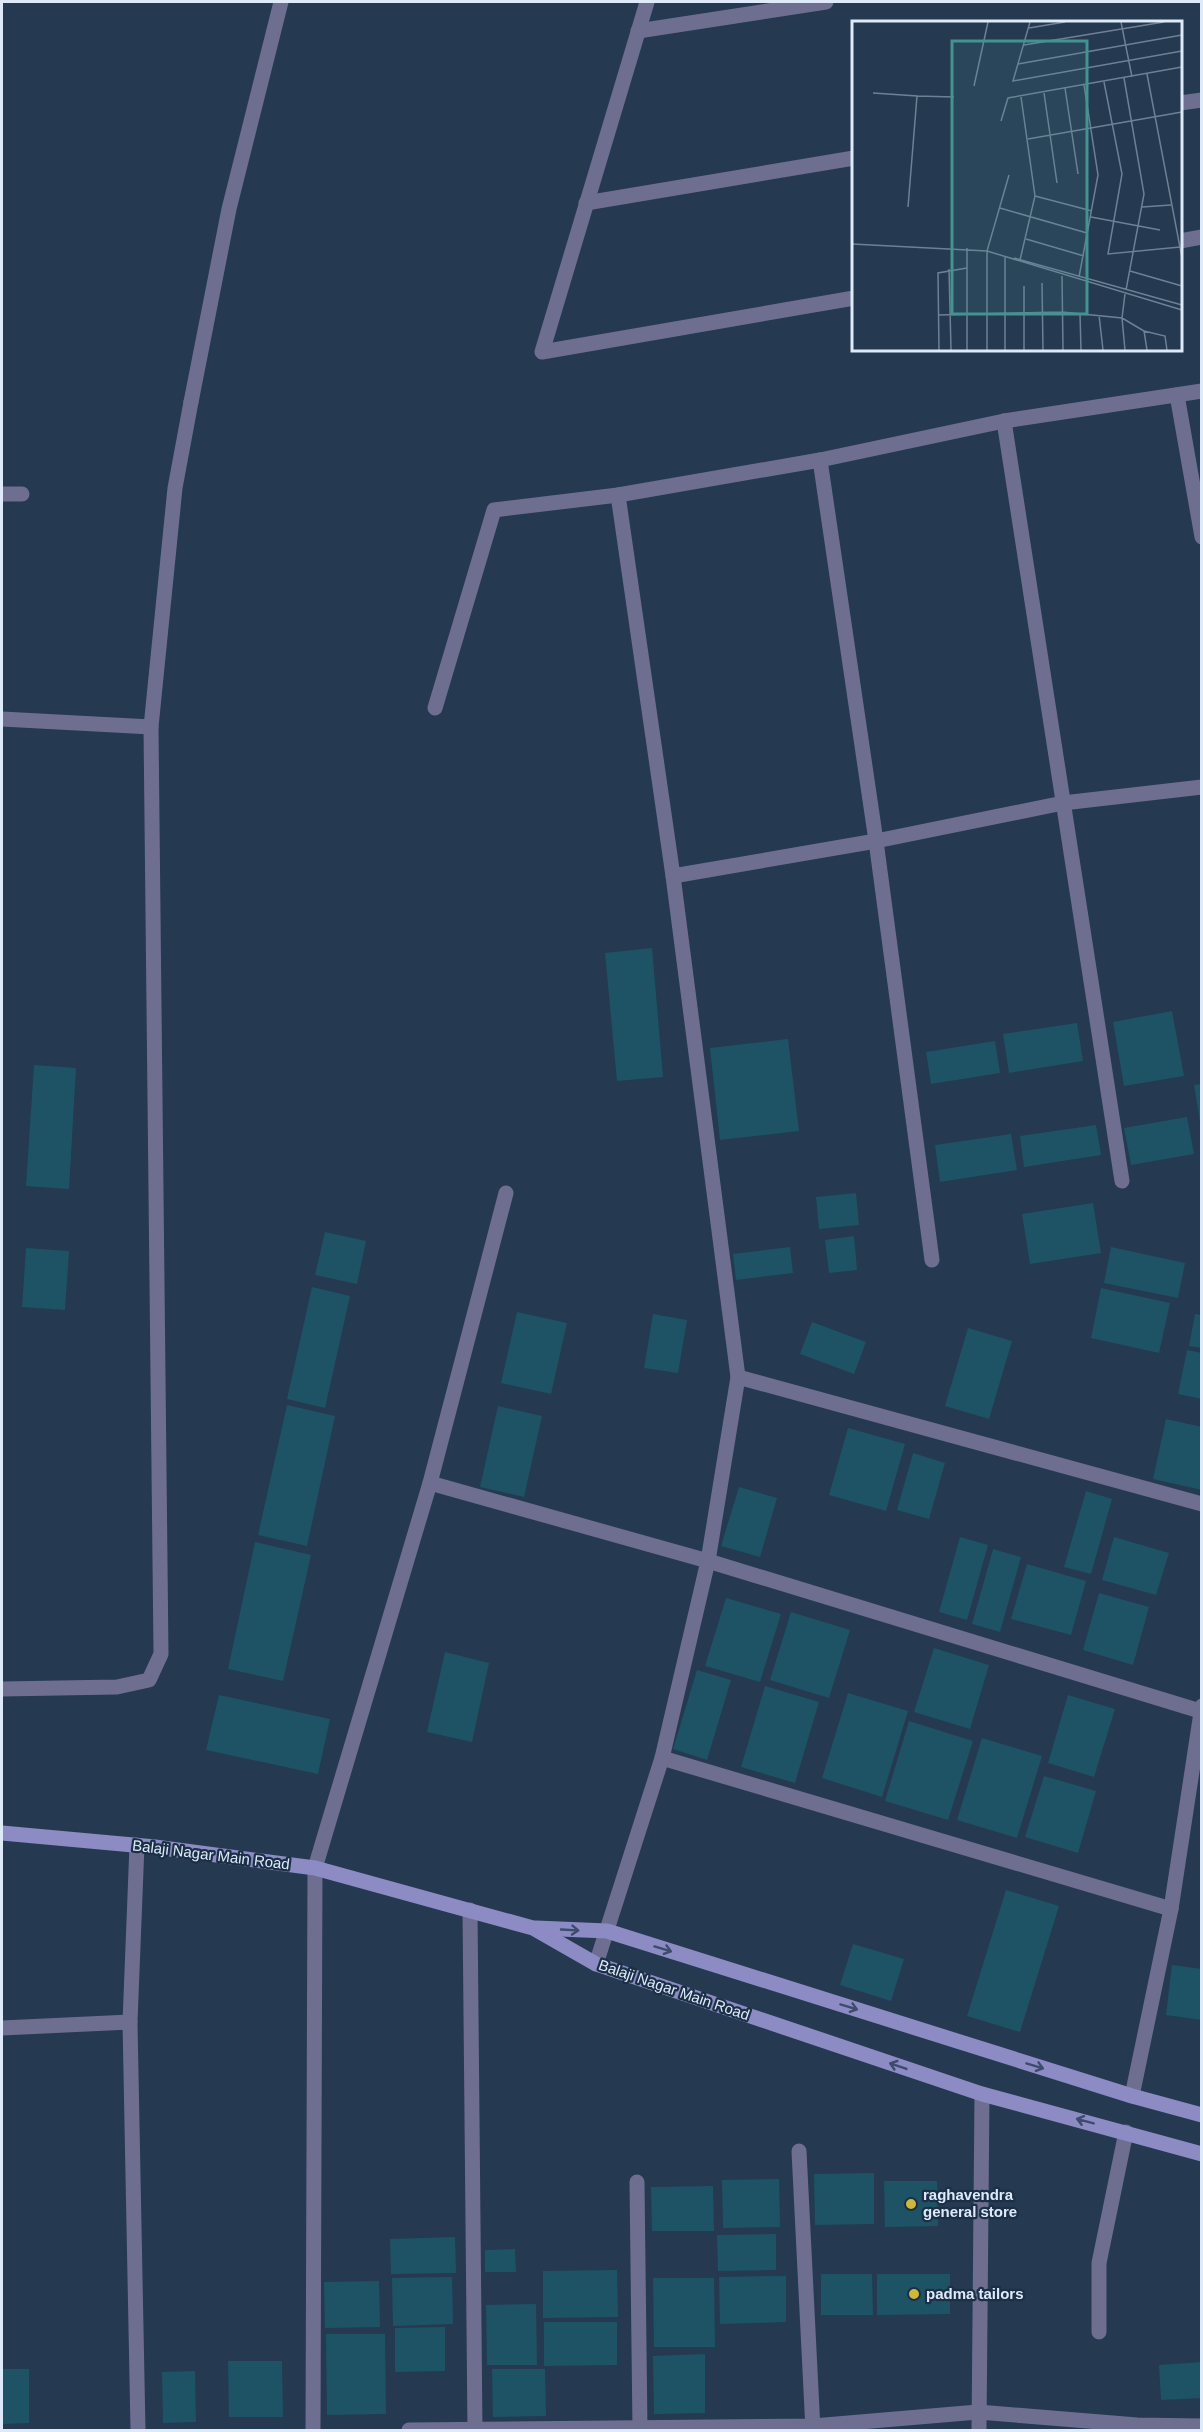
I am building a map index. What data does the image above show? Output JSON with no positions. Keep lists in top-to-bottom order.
{
  "streets": {
    "street": ["Balaji Nagar Main Road"]
  },
  "places": ["raghavendra general store", "padma tailors"]
}
